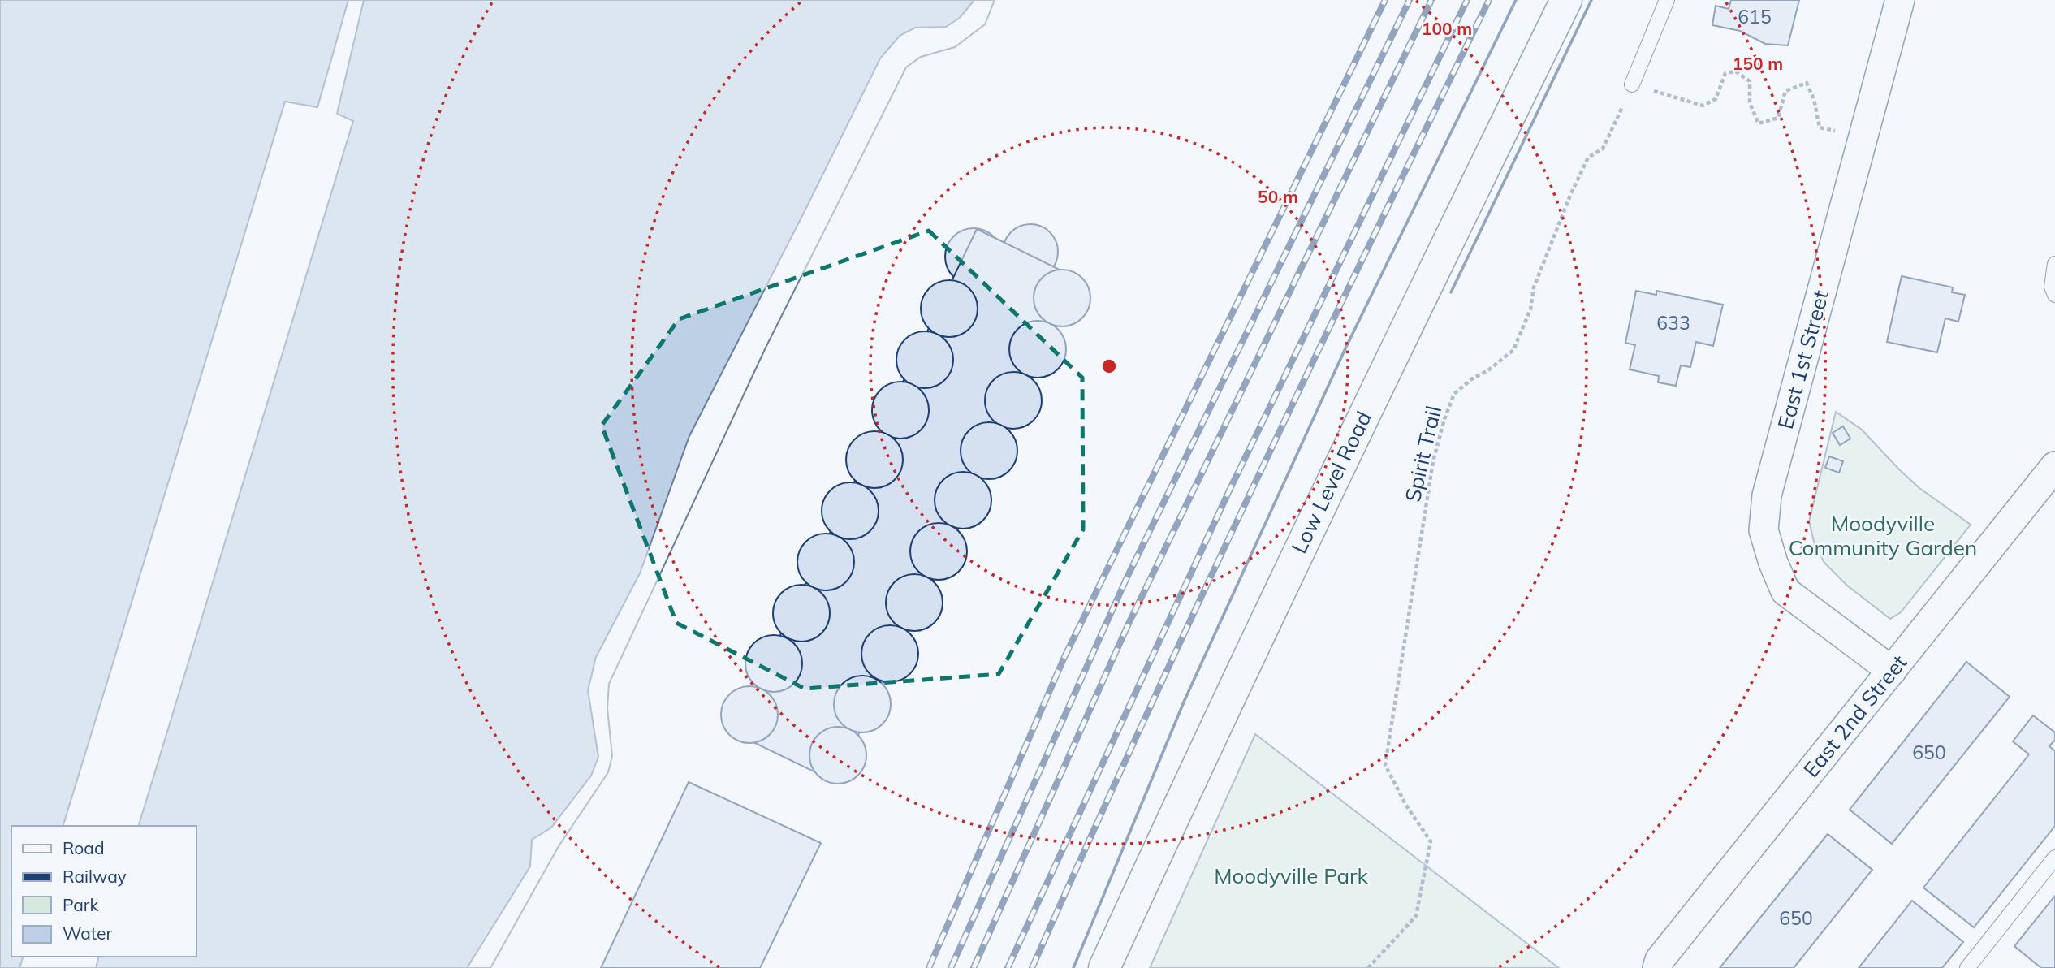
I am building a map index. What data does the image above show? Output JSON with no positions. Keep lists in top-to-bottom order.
{
  "streets": {
    "main road": ["Low Level Road"],
    "street": ["East 1st Street", "East 2nd Street"],
    "path": ["Spirit Trail"]
  },
  "crossings": [
    ["East 1st Street", "East 2nd Street"]
  ],
  "parks": ["Moodyville Community Garden", "Moodyville Park"],
  "house_numbers": [
    "615",
    "633",
    "650",
    "650"
  ],
  "legend": [
    "Road",
    "Railway",
    "Park",
    "Water"
  ],
  "rings": ["100 m", "150 m", "50 m"]
}
